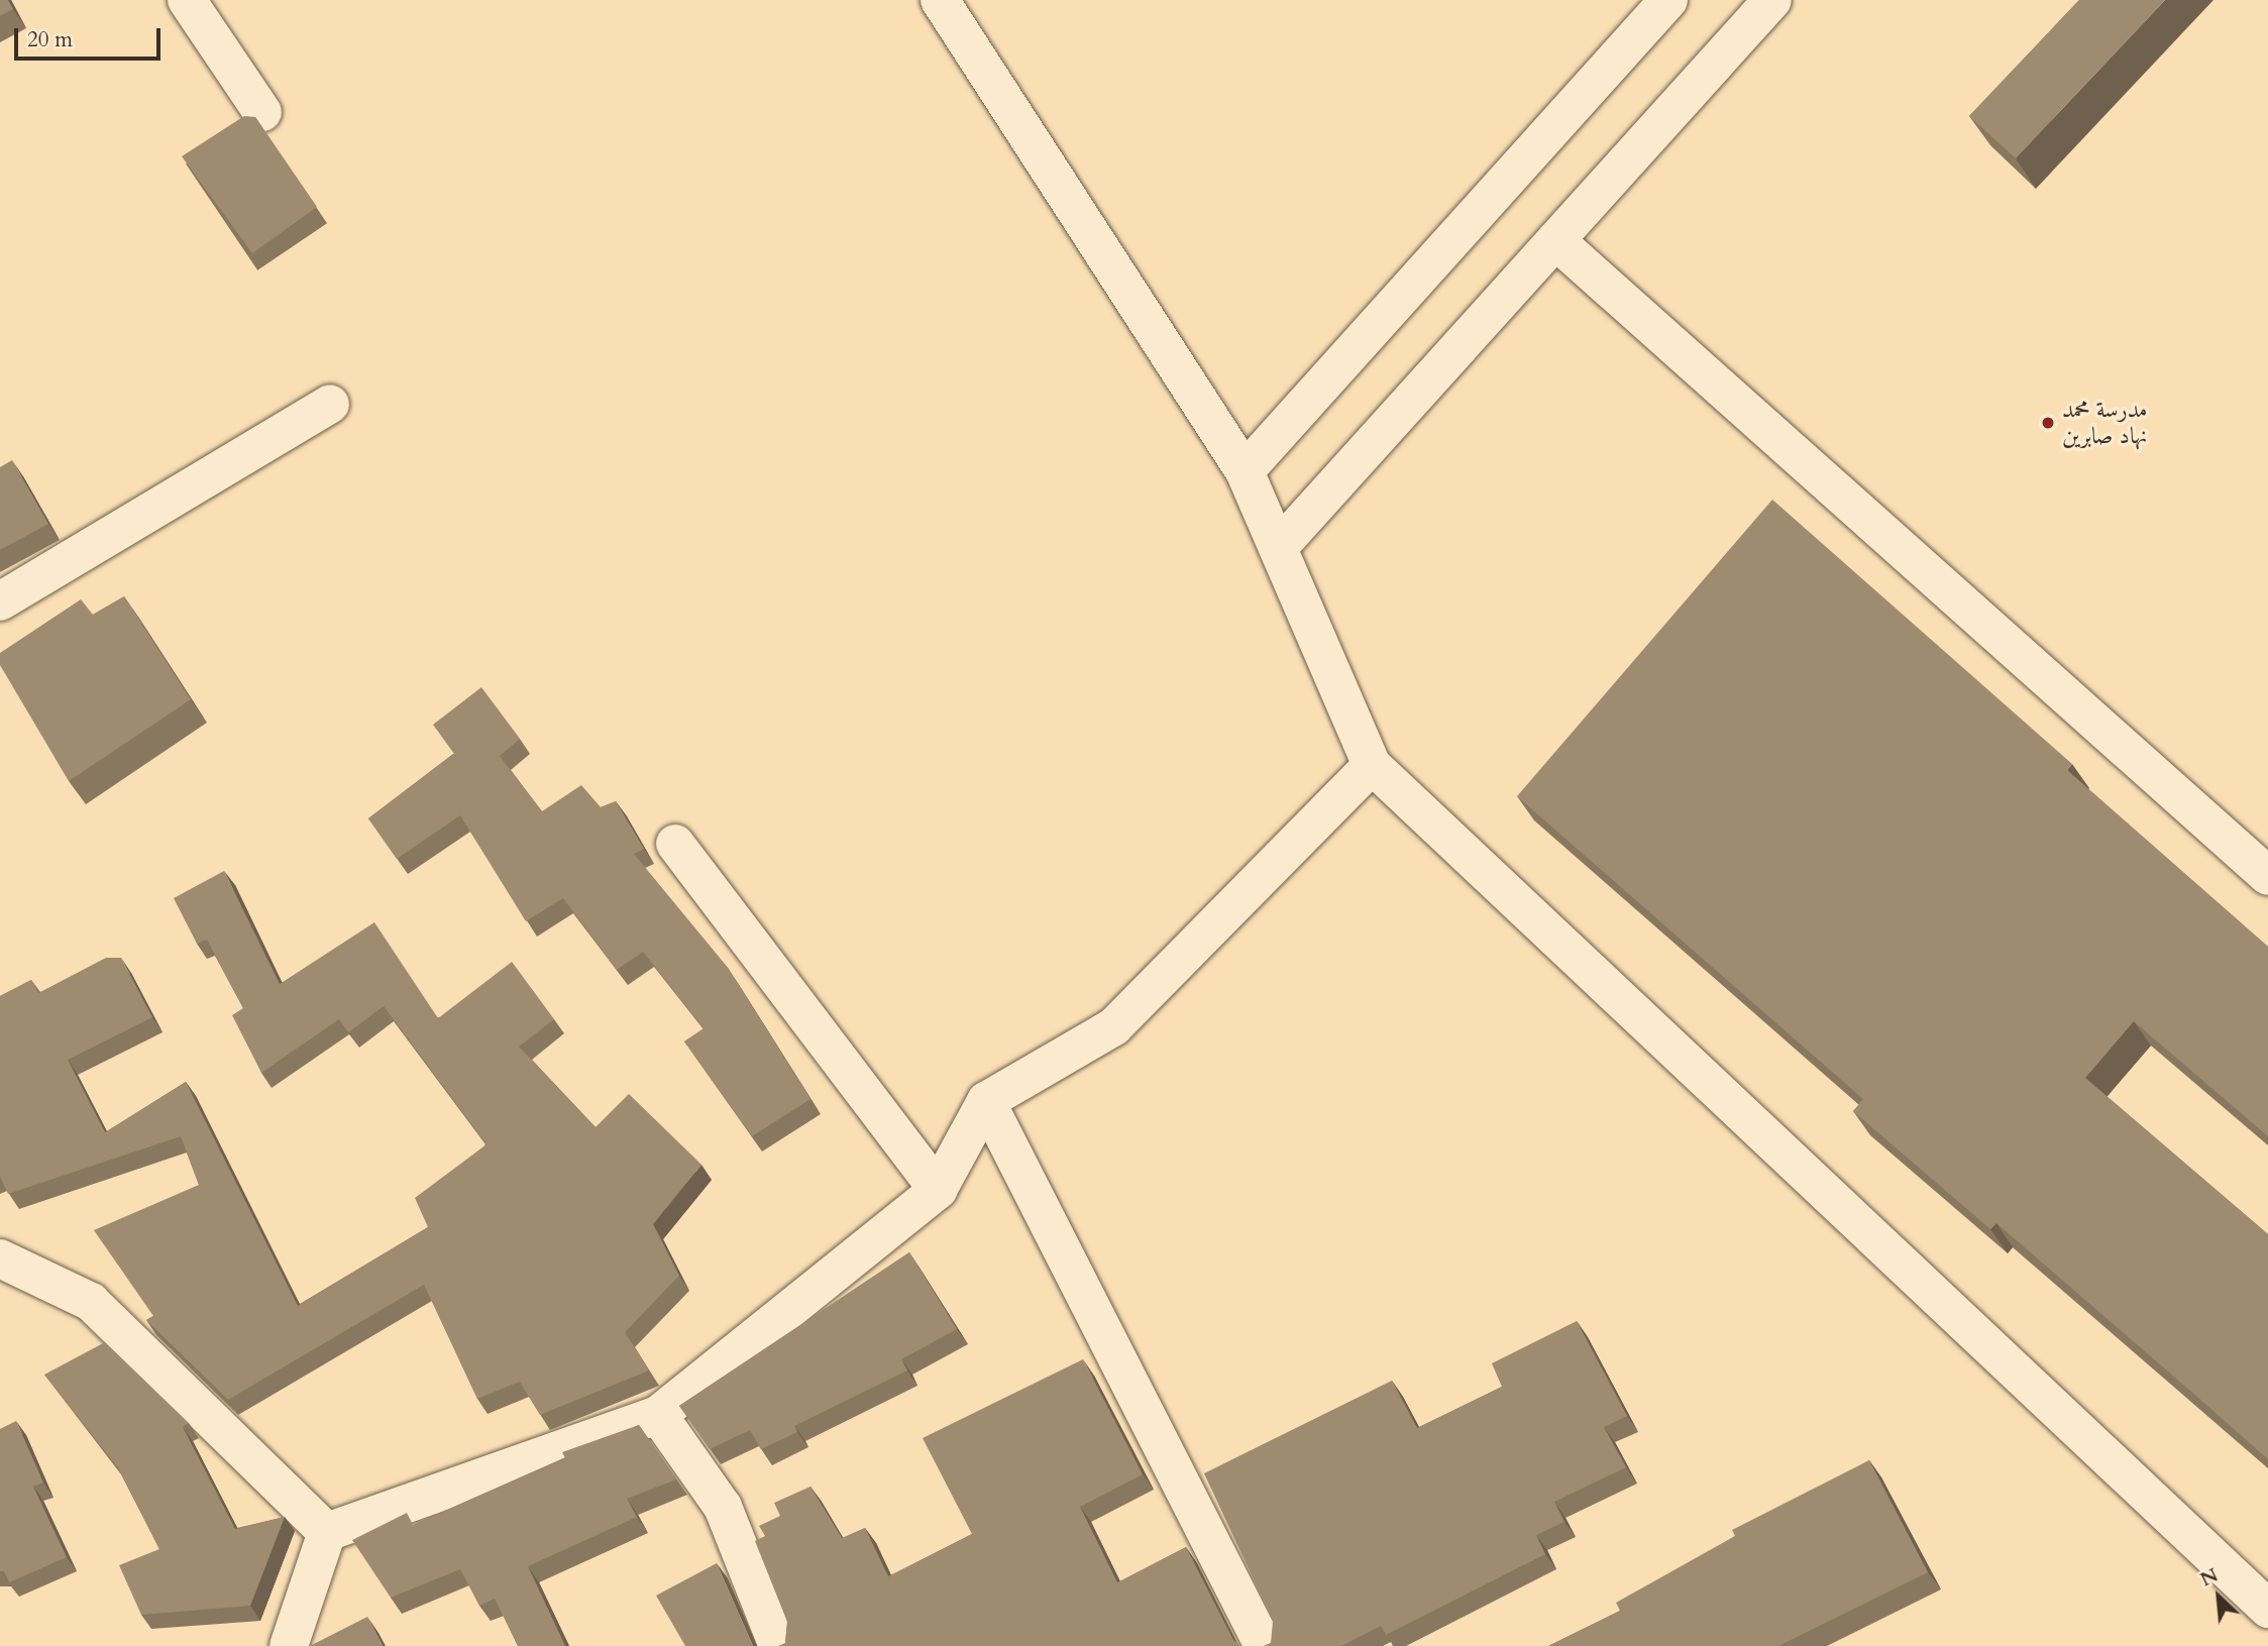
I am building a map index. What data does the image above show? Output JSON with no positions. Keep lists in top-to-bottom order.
{
  "places": ["مدرسة محمد نهاد صابرين"],
  "scale_bar": "20 m",
  "north": "top left"
}
